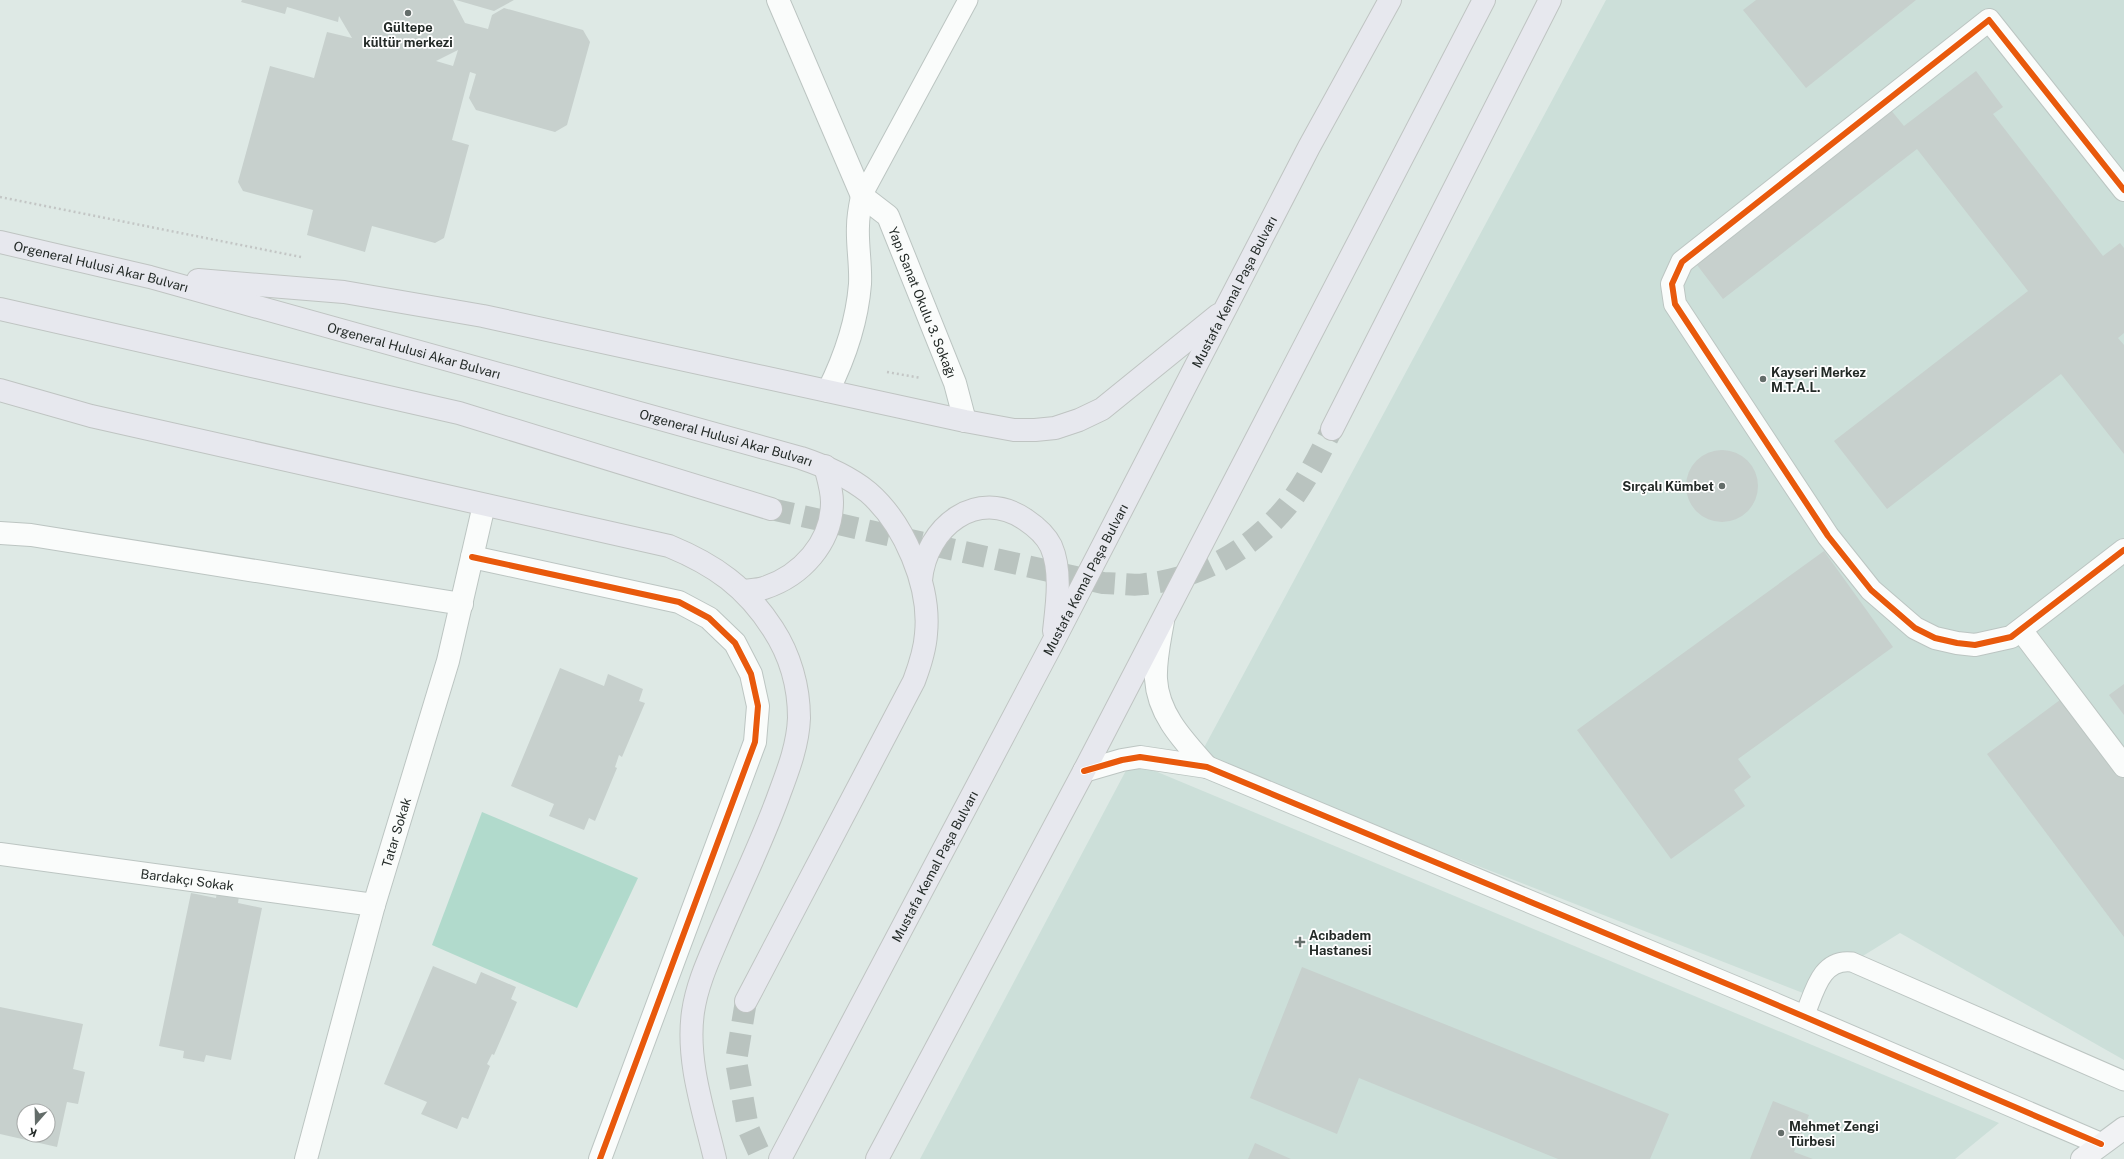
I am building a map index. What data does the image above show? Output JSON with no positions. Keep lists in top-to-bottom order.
{
  "streets": {
    "main road": ["Orgeneral Hulusi Akar Bulvarı", "Mustafa Kemal Paşa Bulvarı"],
    "street": ["Yapı Sanat Okulu 3. Sokağı", "Tatar Sokak", "Bardakçı Sokak"]
  },
  "crossings": [
    ["Tatar Sokak", "Bardakçı Sokak"]
  ],
  "places": {
    "other": [
      "Gültepe kültür merkezi",
      "Kayseri Merkez M.T.A.L.",
      "Sırçalı Kümbet",
      "Mehmet Zengi Türbesi"
    ],
    "health": ["Acıbadem Hastanesi"]
  },
  "north": "bottom"
}
